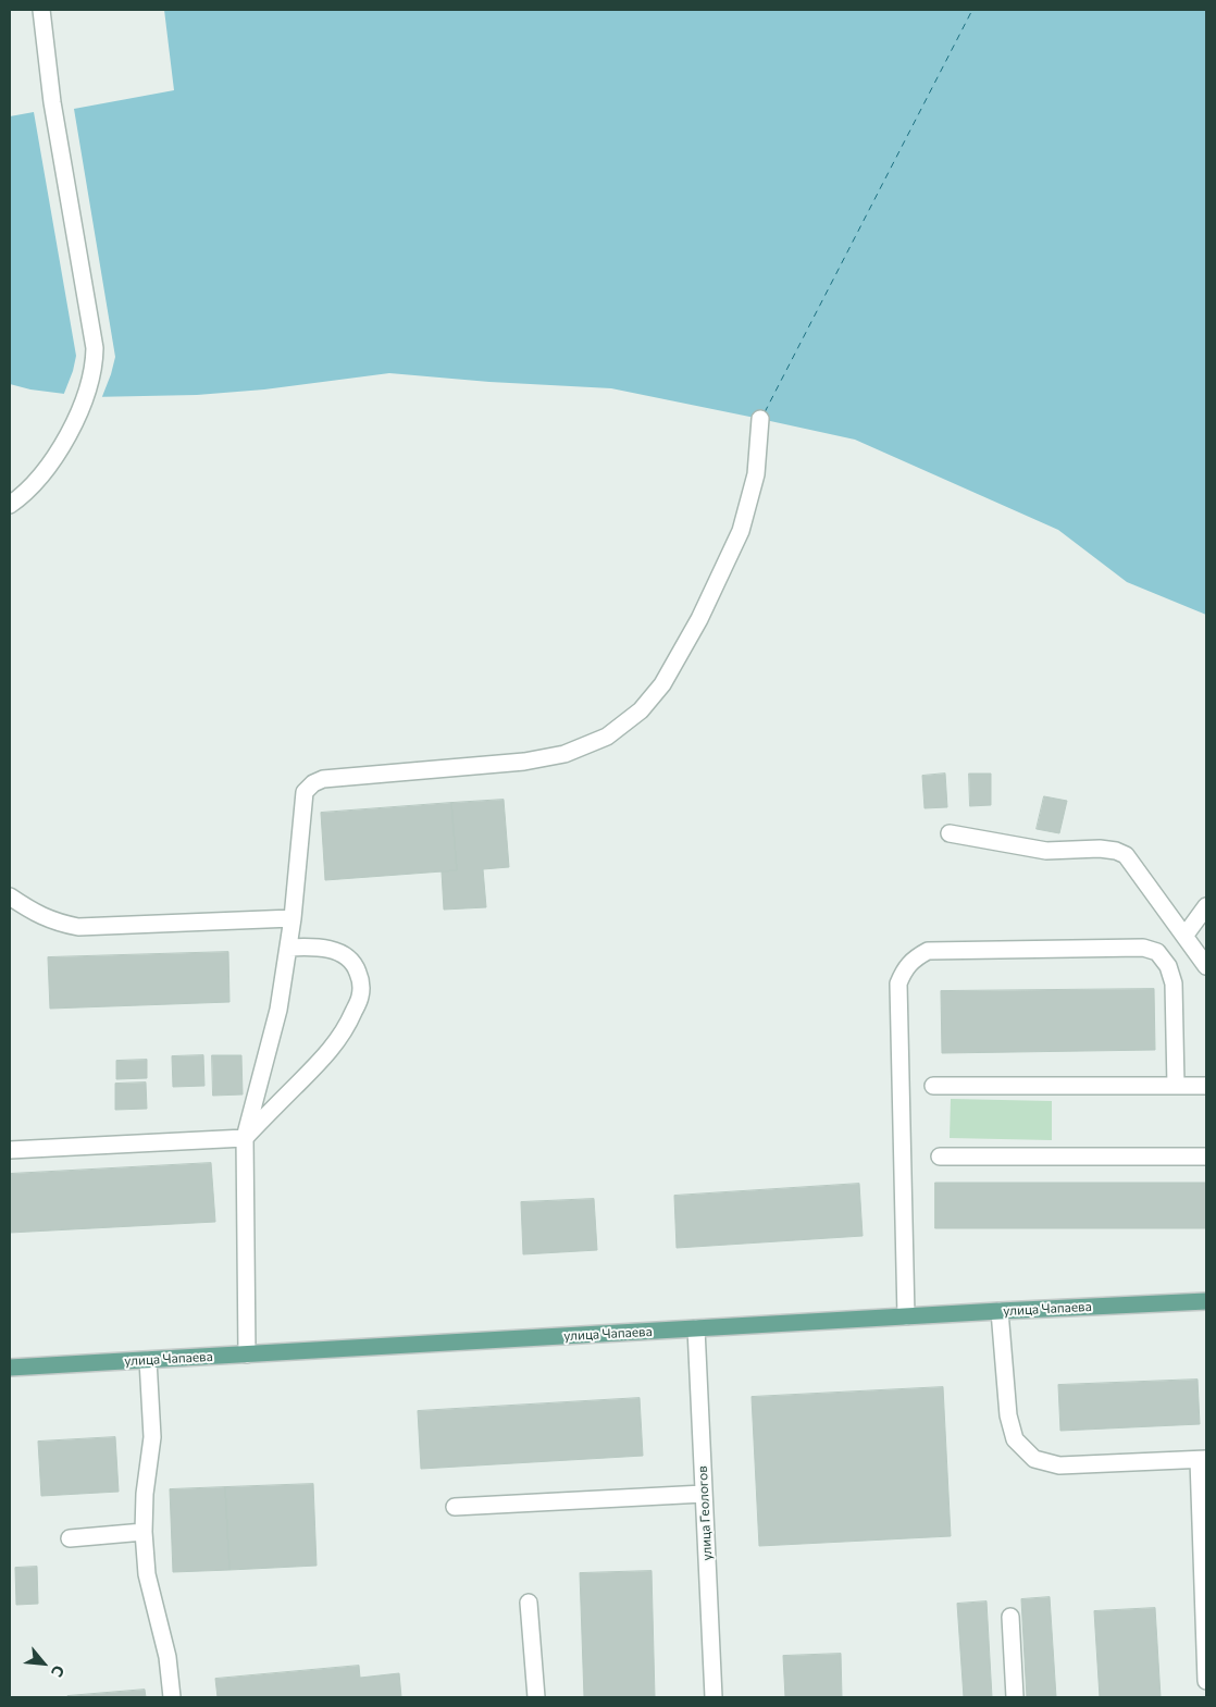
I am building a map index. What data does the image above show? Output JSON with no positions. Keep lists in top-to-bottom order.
{
  "streets": {
    "main road": ["улица Чапаева"],
    "street": ["улица Геологов"]
  },
  "crossings": [
    ["улица Чапаева", "улица Геологов"]
  ],
  "north": "bottom right"
}
